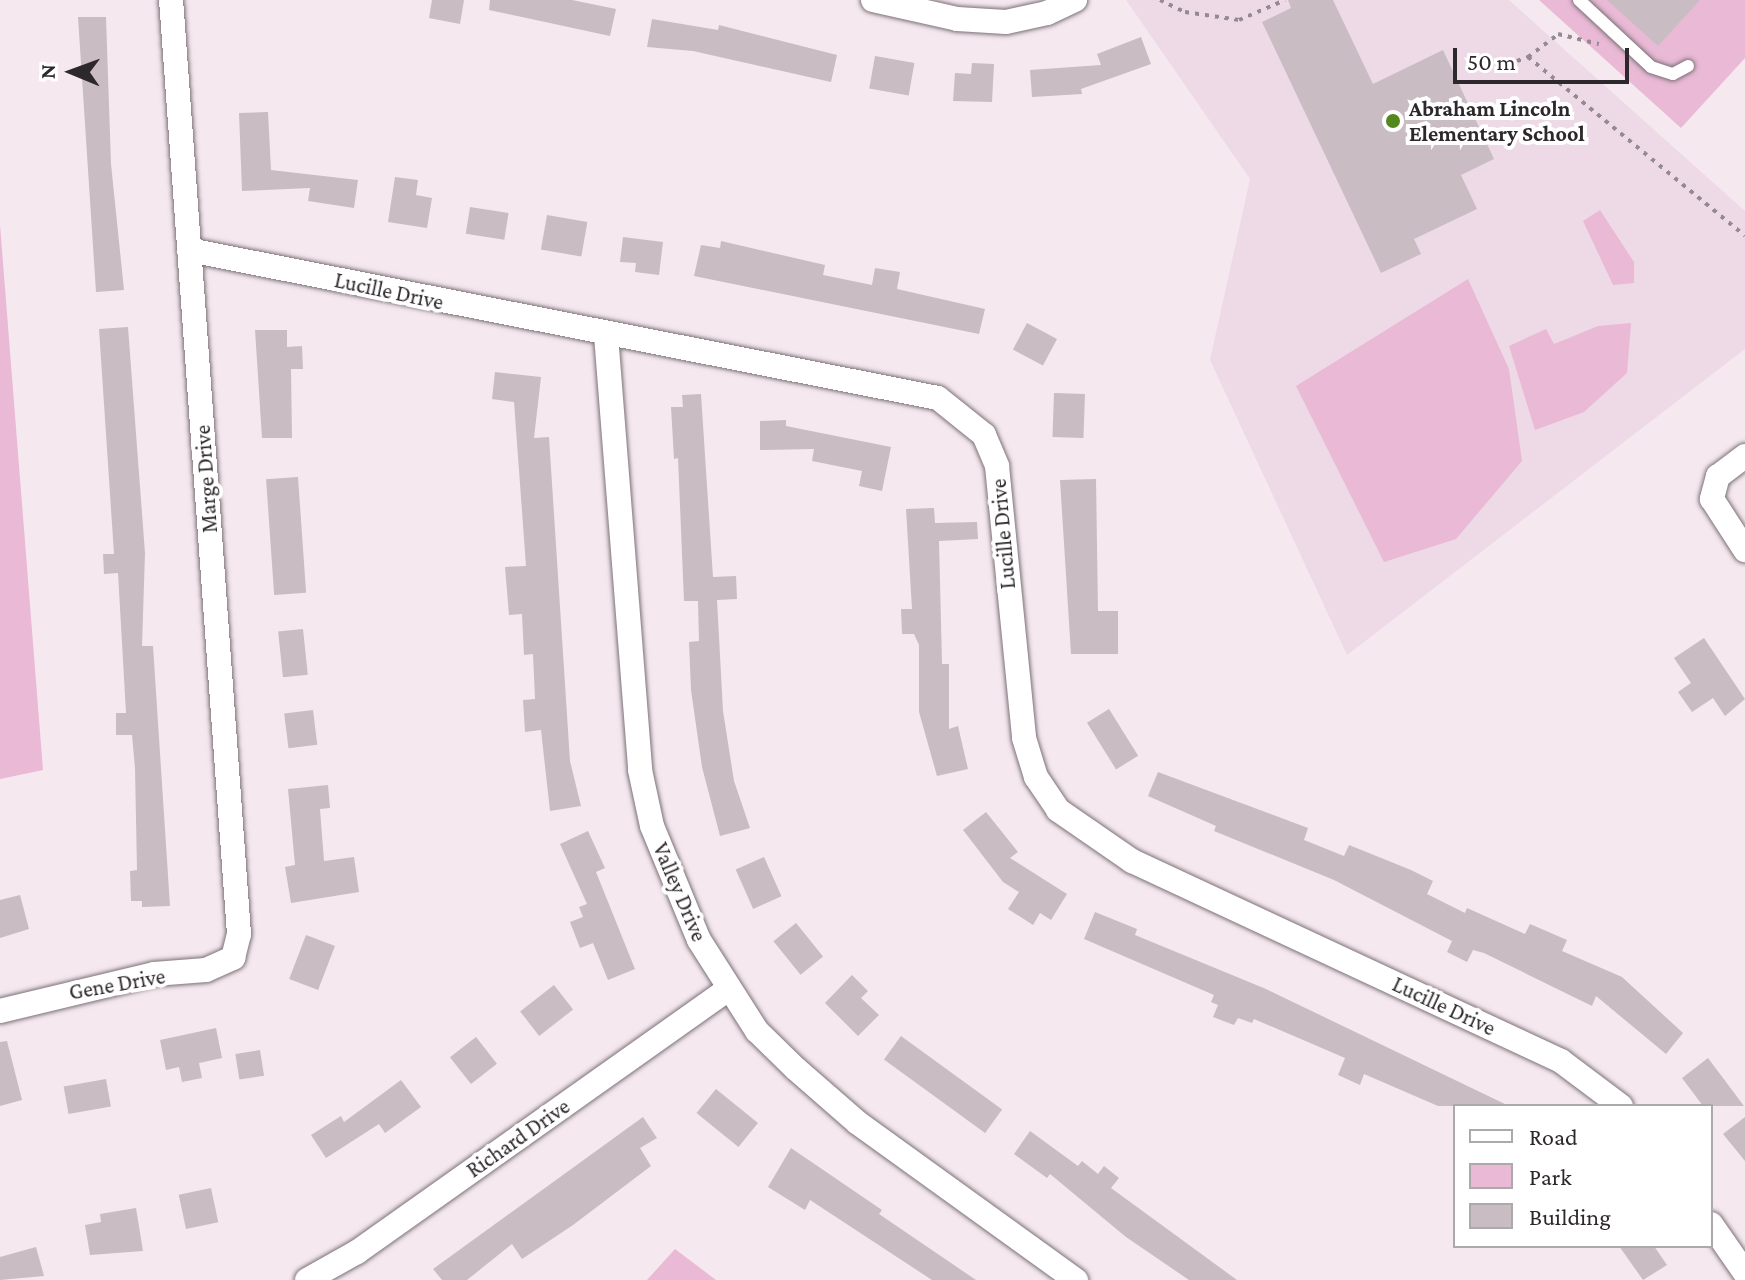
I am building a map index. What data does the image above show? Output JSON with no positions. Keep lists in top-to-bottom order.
{
  "streets": {
    "street": [
      "Lucille Drive",
      "Marge Drive",
      "Valley Drive",
      "Gene Drive",
      "Richard Drive"
    ]
  },
  "crossings": [
    ["Lucille Drive", "Marge Drive"],
    ["Lucille Drive", "Valley Drive"],
    ["Marge Drive", "Gene Drive"],
    ["Valley Drive", "Richard Drive"]
  ],
  "places": ["Abraham Lincoln Elementary School"],
  "legend": ["Road", "Park", "Building"],
  "scale_bar": "50 m",
  "north": "left"
}
